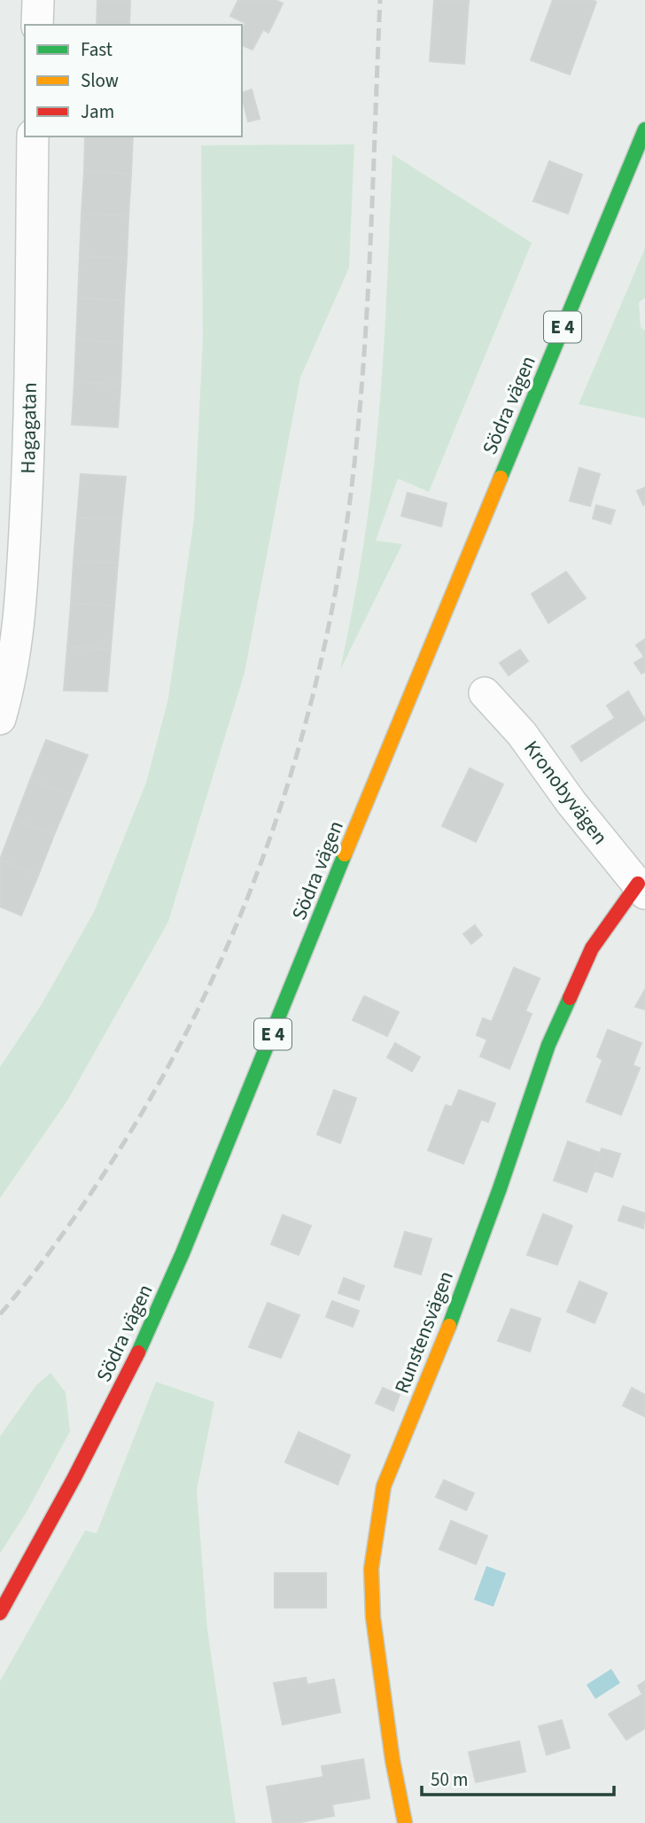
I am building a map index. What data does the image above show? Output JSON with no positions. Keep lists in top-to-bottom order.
{
  "streets": {
    "main road": ["E 4", "Södra vägen", "Runstensvägen"],
    "street": ["Hagagatan", "Kronobyvägen"]
  },
  "crossings": [
    ["Kronobyvägen", "Runstensvägen"]
  ],
  "legend": ["Fast", "Slow", "Jam"],
  "scale_bar": "50 m"
}
